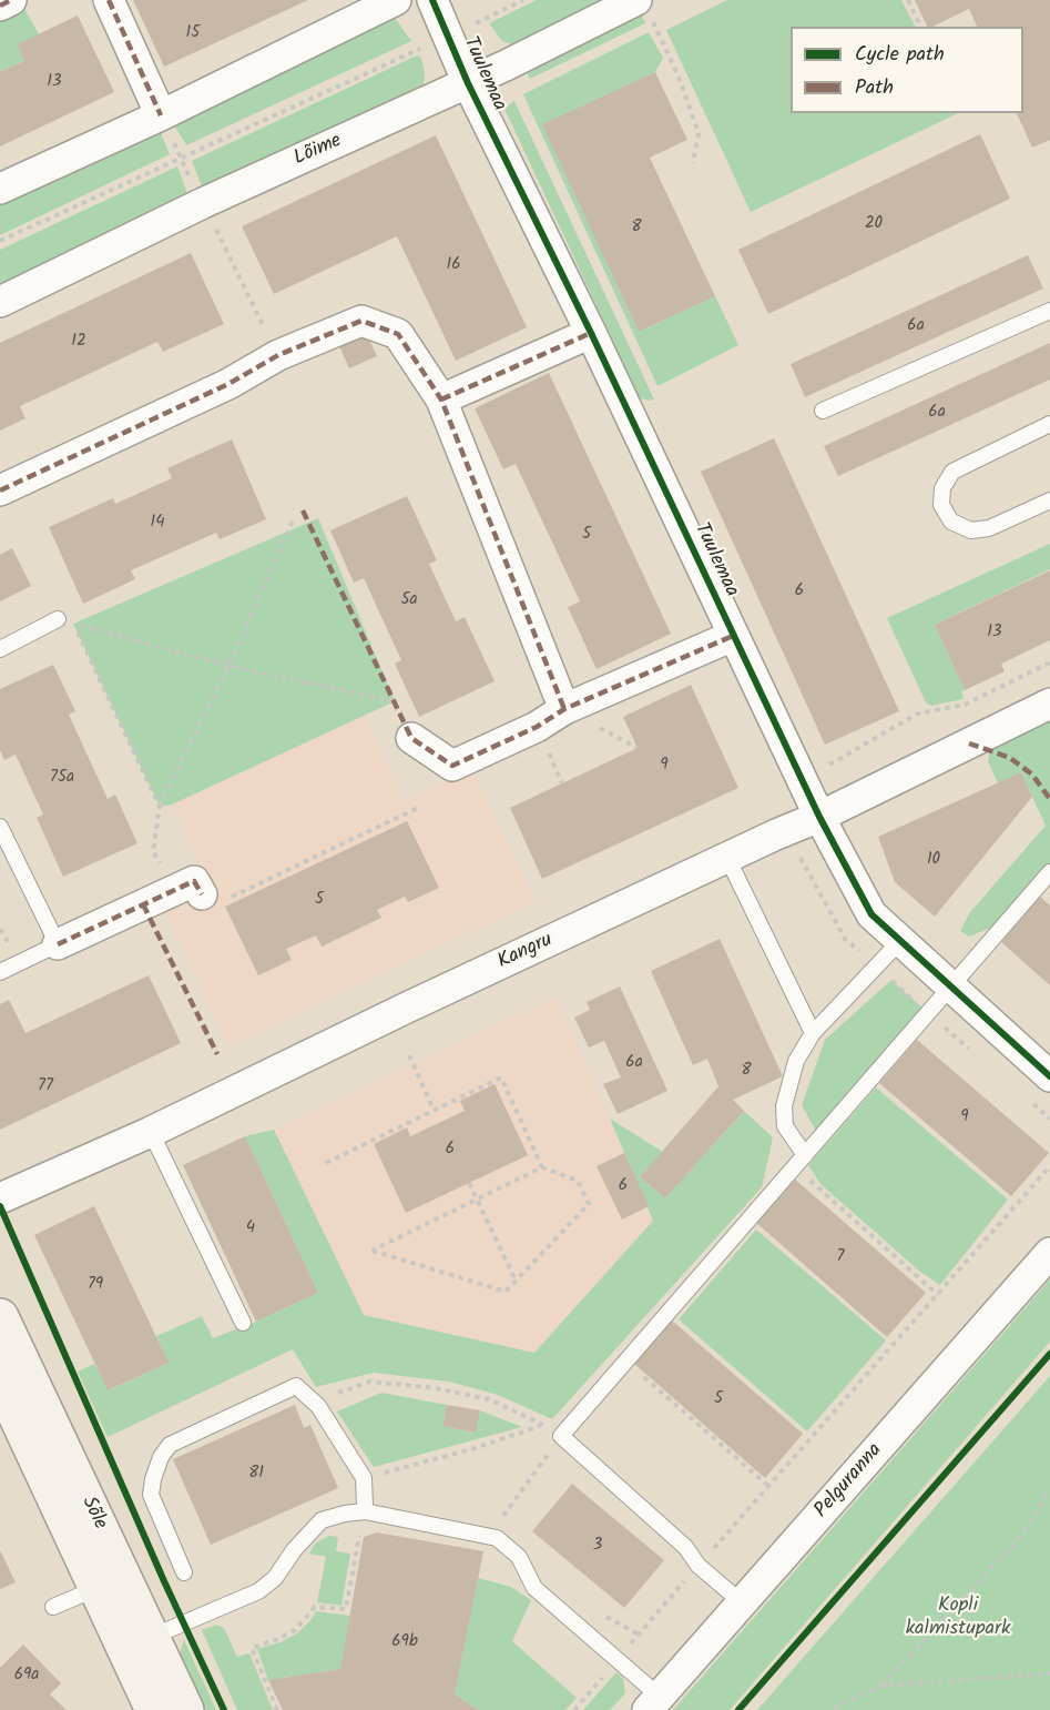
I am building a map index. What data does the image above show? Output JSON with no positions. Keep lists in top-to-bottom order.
{
  "streets": {
    "main road": ["Sõle"],
    "street": [
      "Tuulemaa",
      "Lõime",
      "Kangru",
      "Pelguranna"
    ]
  },
  "crossings": [
    ["Tuulemaa", "Lõime"],
    ["Tuulemaa", "Kangru"]
  ],
  "parks": ["Kopli kalmistupark"],
  "house_numbers": [
    "15",
    "13",
    "20",
    "8",
    "16",
    "6a",
    "12",
    "6a",
    "14",
    "5",
    "6",
    "5a",
    "13",
    "9",
    "75a",
    "10",
    "5",
    "6a",
    "8",
    "77",
    "9",
    "6",
    "6",
    "4",
    "7",
    "79",
    "5",
    "81",
    "3",
    "69b",
    "69a"
  ],
  "legend": ["Cycle path", "Path"]
}
